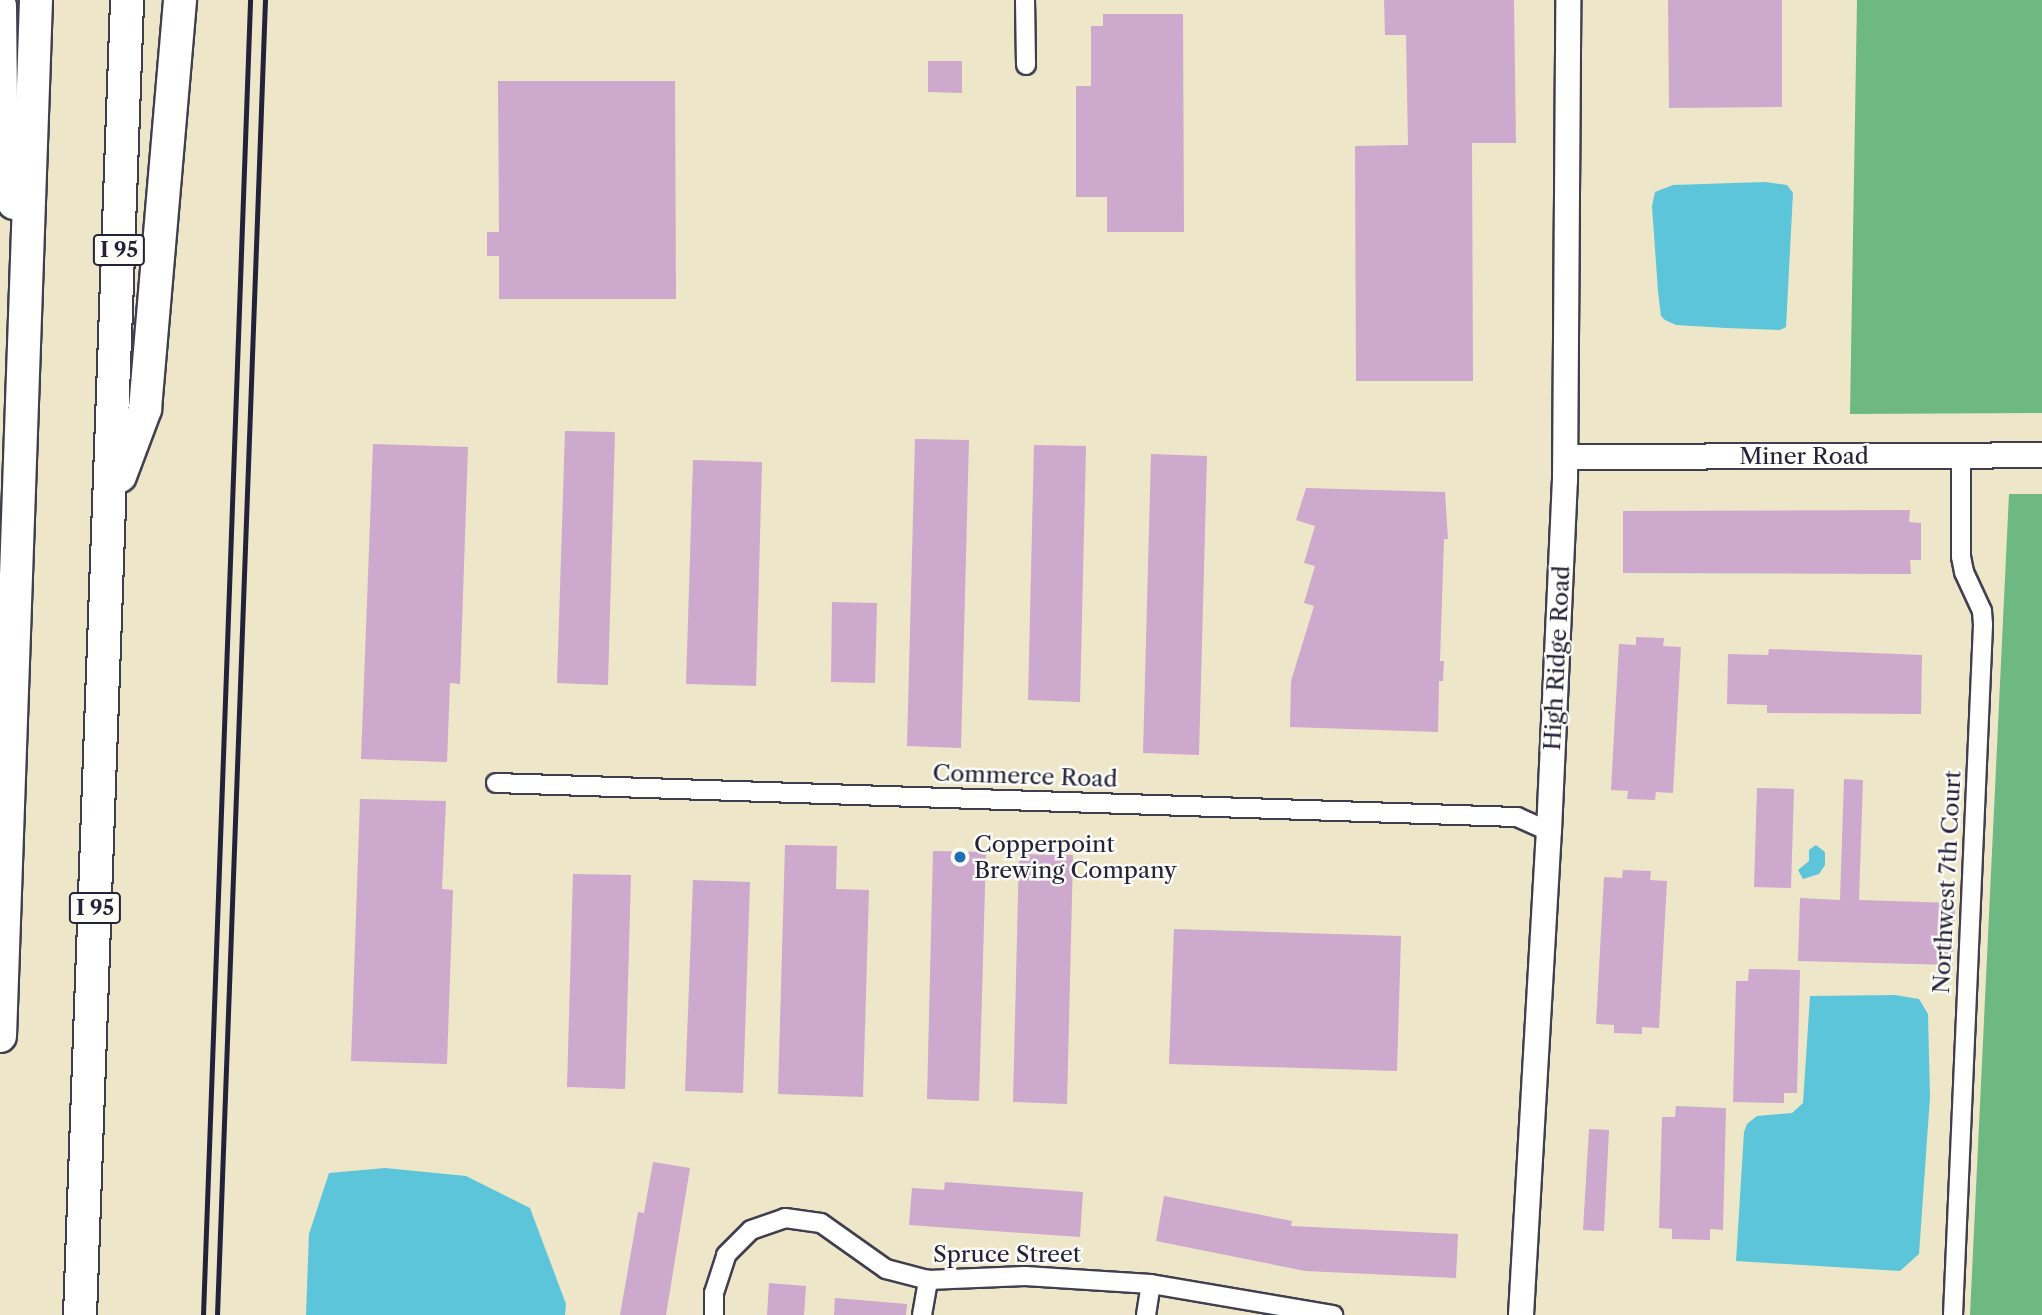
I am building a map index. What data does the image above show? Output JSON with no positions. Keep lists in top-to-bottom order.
{
  "streets": {
    "highway": ["I 95"],
    "street": [
      "Miner Road",
      "High Ridge Road",
      "Commerce Road",
      "Northwest 7th Court",
      "Spruce Street"
    ]
  },
  "crossings": [
    ["Miner Road", "High Ridge Road"],
    ["Miner Road", "Northwest 7th Court"],
    ["High Ridge Road", "Commerce Road"]
  ],
  "places": ["Copperpoint Brewing Company"]
}
